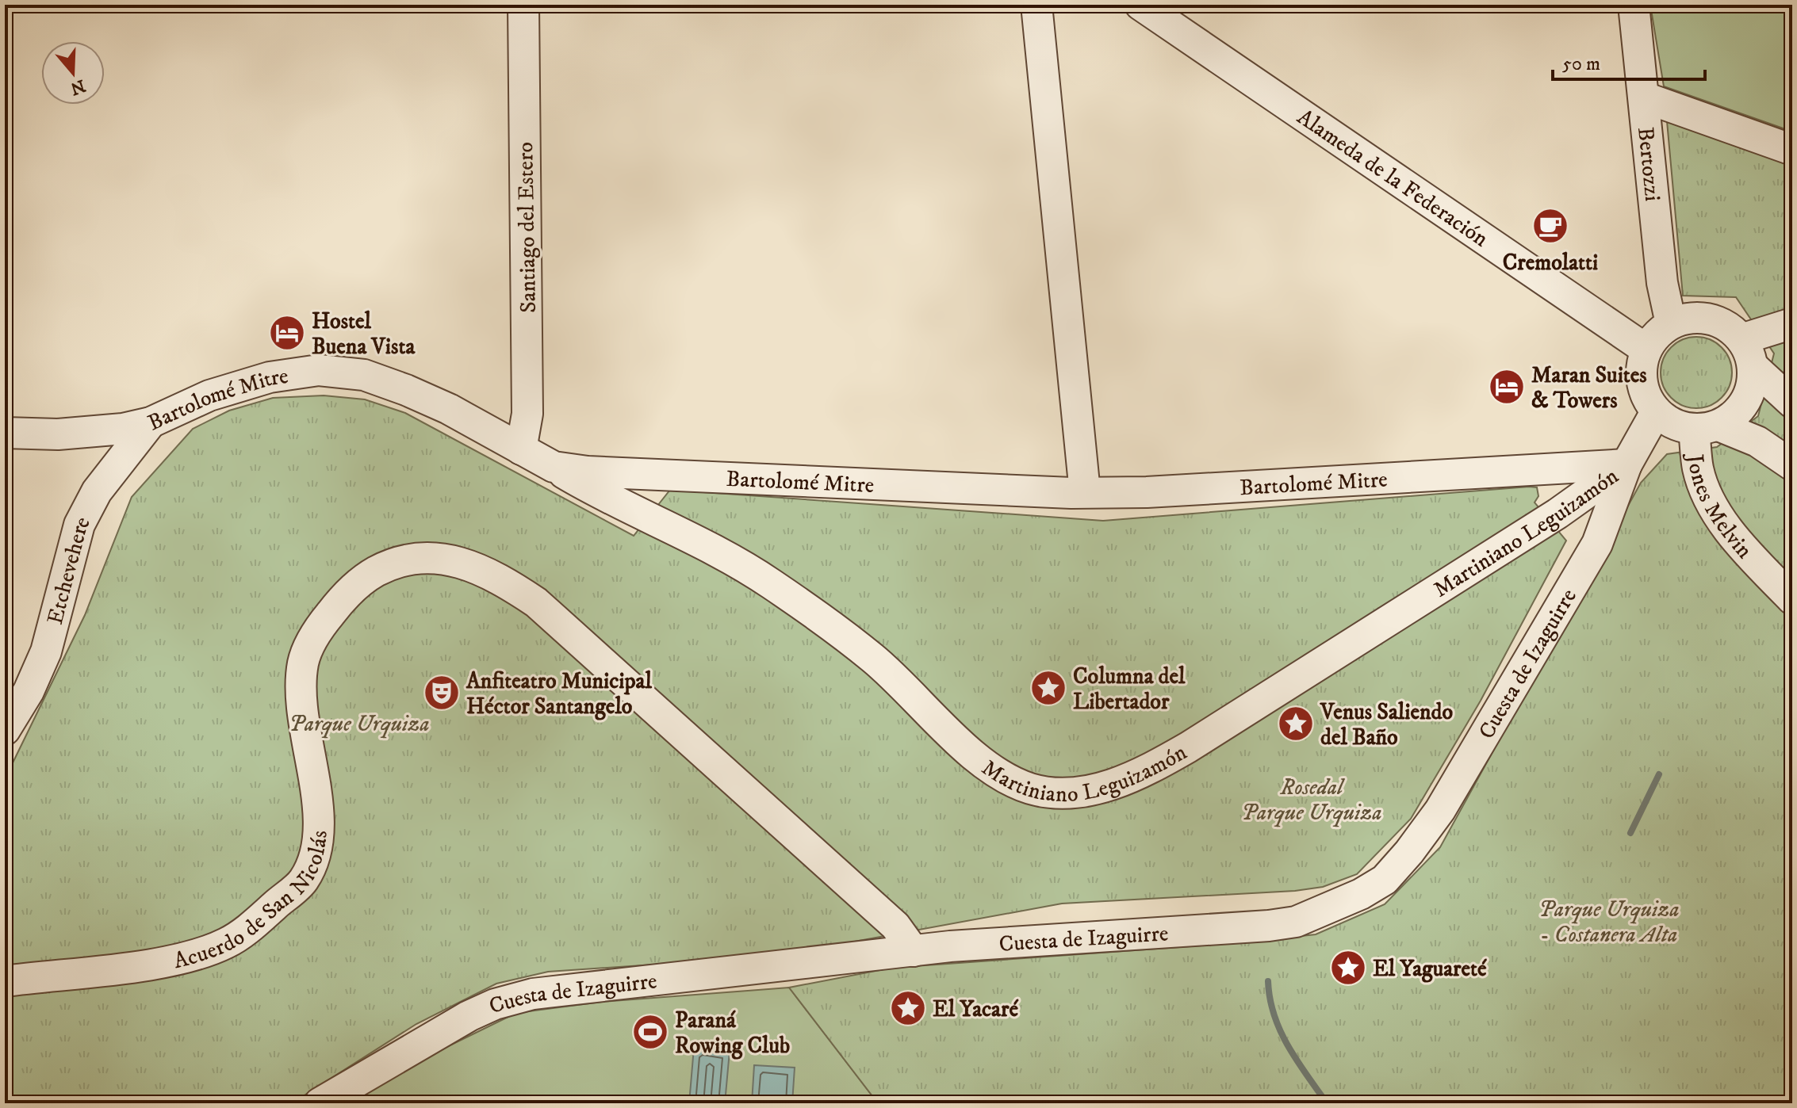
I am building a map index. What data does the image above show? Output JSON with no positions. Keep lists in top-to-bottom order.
{
  "streets": {
    "street": [
      "Bertozzi",
      "Alameda de la Federación",
      "Santiago del Estero",
      "Bartolomé Mitre",
      "Jones Melvin",
      "Martiniano Leguizamón",
      "Etchevehere",
      "Cuesta de Izaguirre",
      "Acuerdo de San Nicolás"
    ]
  },
  "crossings": [
    ["Bertozzi", "Alameda de la Federación"],
    ["Bertozzi", "Jones Melvin"],
    ["Bertozzi", "Cuesta de Izaguirre"],
    ["Alameda de la Federación", "Jones Melvin"],
    ["Alameda de la Federación", "Cuesta de Izaguirre"],
    ["Santiago del Estero", "Bartolomé Mitre"],
    ["Bartolomé Mitre", "Martiniano Leguizamón"],
    ["Bartolomé Mitre", "Etchevehere"],
    ["Bartolomé Mitre", "Cuesta de Izaguirre"],
    ["Jones Melvin", "Cuesta de Izaguirre"],
    ["Martiniano Leguizamón", "Cuesta de Izaguirre"],
    ["Cuesta de Izaguirre", "Acuerdo de San Nicolás"]
  ],
  "parks": ["Parque Urquiza", "Rosedal Parque Urquiza", "Parque Urquiza - Costanera Alta"],
  "places": {
    "cafe": ["Cremolatti"],
    "hotel": ["Hostel Buena Vista", "Maran Suites & Towers"],
    "place": [
      "Columna del Libertador",
      "Venus Saliendo del Baño",
      "El Yaguareté",
      "El Yacaré"
    ],
    "theatre": ["Anfiteatro Municipal Héctor Santangelo"],
    "sports": ["Paraná Rowing Club"]
  },
  "scale_bar": "50 m",
  "north": "bottom"
}
